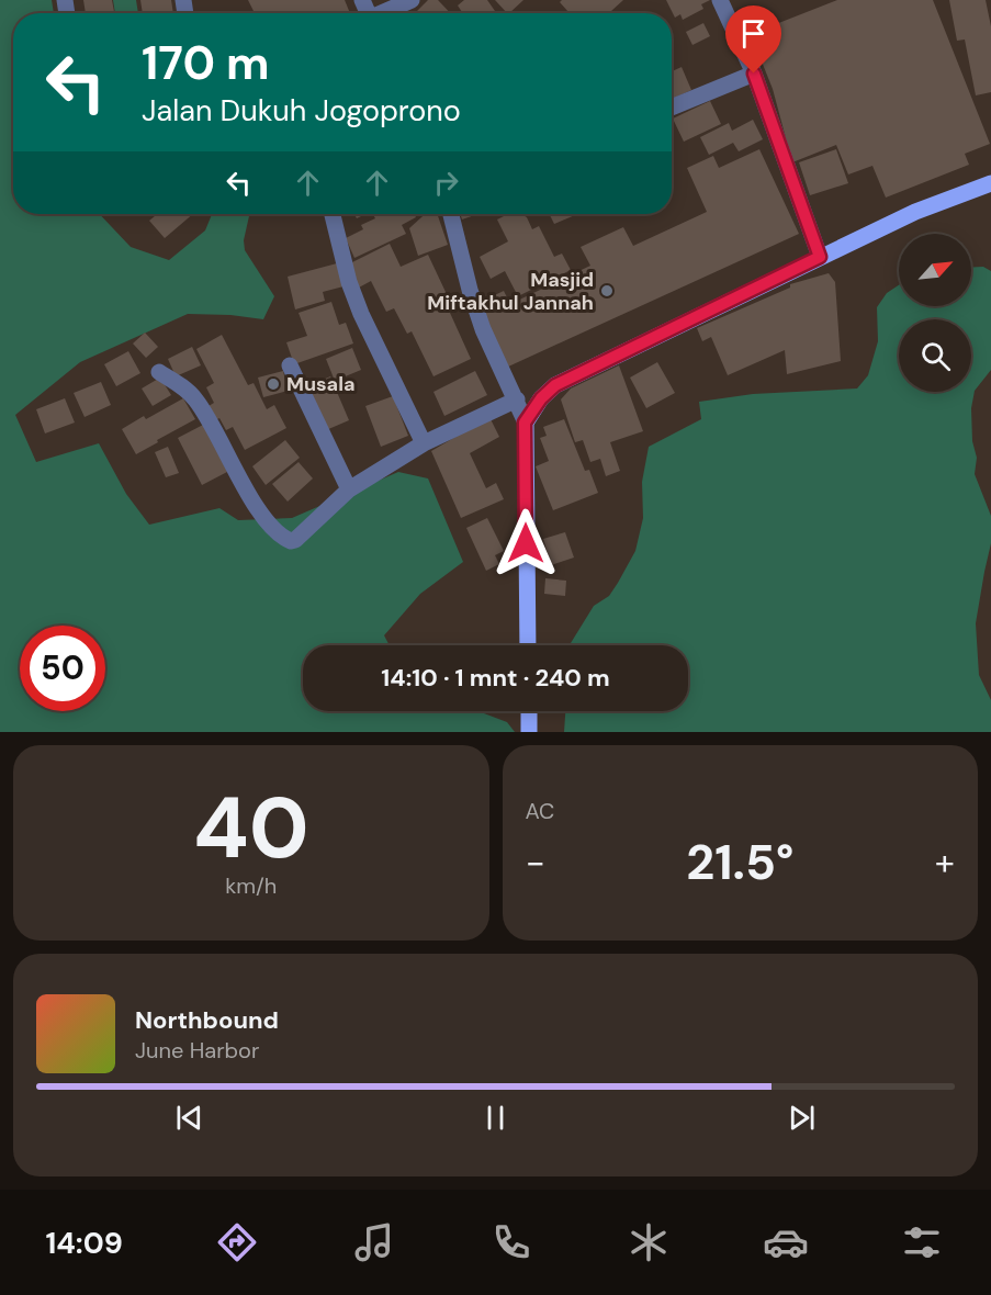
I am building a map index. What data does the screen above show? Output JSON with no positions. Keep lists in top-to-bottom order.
{
  "places": ["Masjid Miftakhul Jannah", "Musala"],
  "north": "top right",
  "page": {
    "turn": ["170 m", "Jalan Dukuh Jogoprono"],
    "limit": "50",
    "trip": "14:10 · 1 mnt · 240 m",
    "tile": [
      ["40", "km/h"],
      "AC"
    ],
    "heat": ["−", "21.5°", "+"],
    "song": ["Northbound", "June Harbor"],
    "tabs": "14:09"
  }
}
